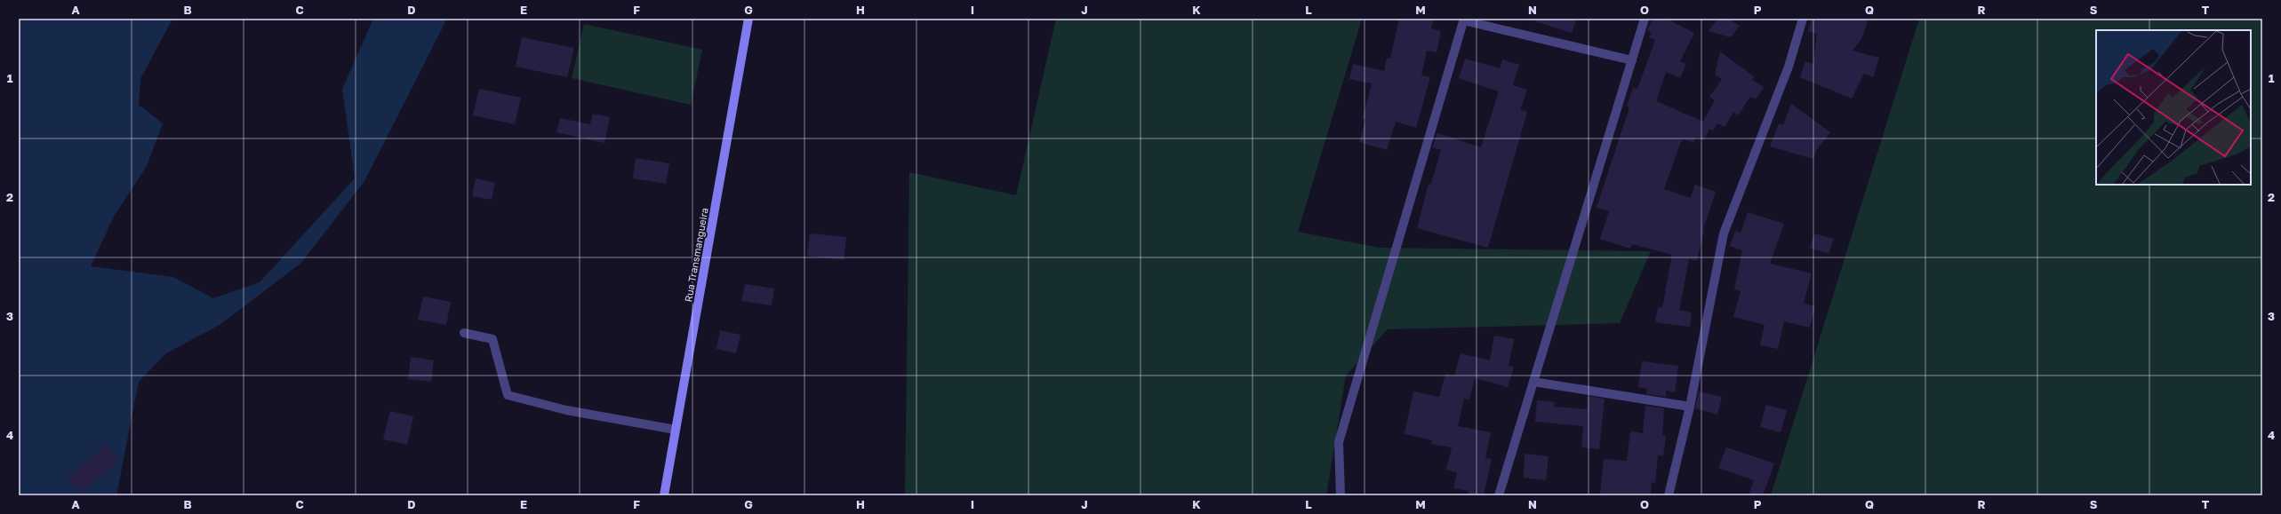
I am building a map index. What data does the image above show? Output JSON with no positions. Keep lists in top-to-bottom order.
{
  "streets": {
    "street": ["Rua Transmangueira"]
  },
  "grid": {
    "columns": [
      "A",
      "B",
      "C",
      "D",
      "E",
      "F",
      "G",
      "H",
      "I",
      "J",
      "K",
      "L",
      "M",
      "N",
      "O",
      "P",
      "Q",
      "R",
      "S",
      "T"
    ],
    "rows": [
      "1",
      "2",
      "3",
      "4"
    ]
  }
}
